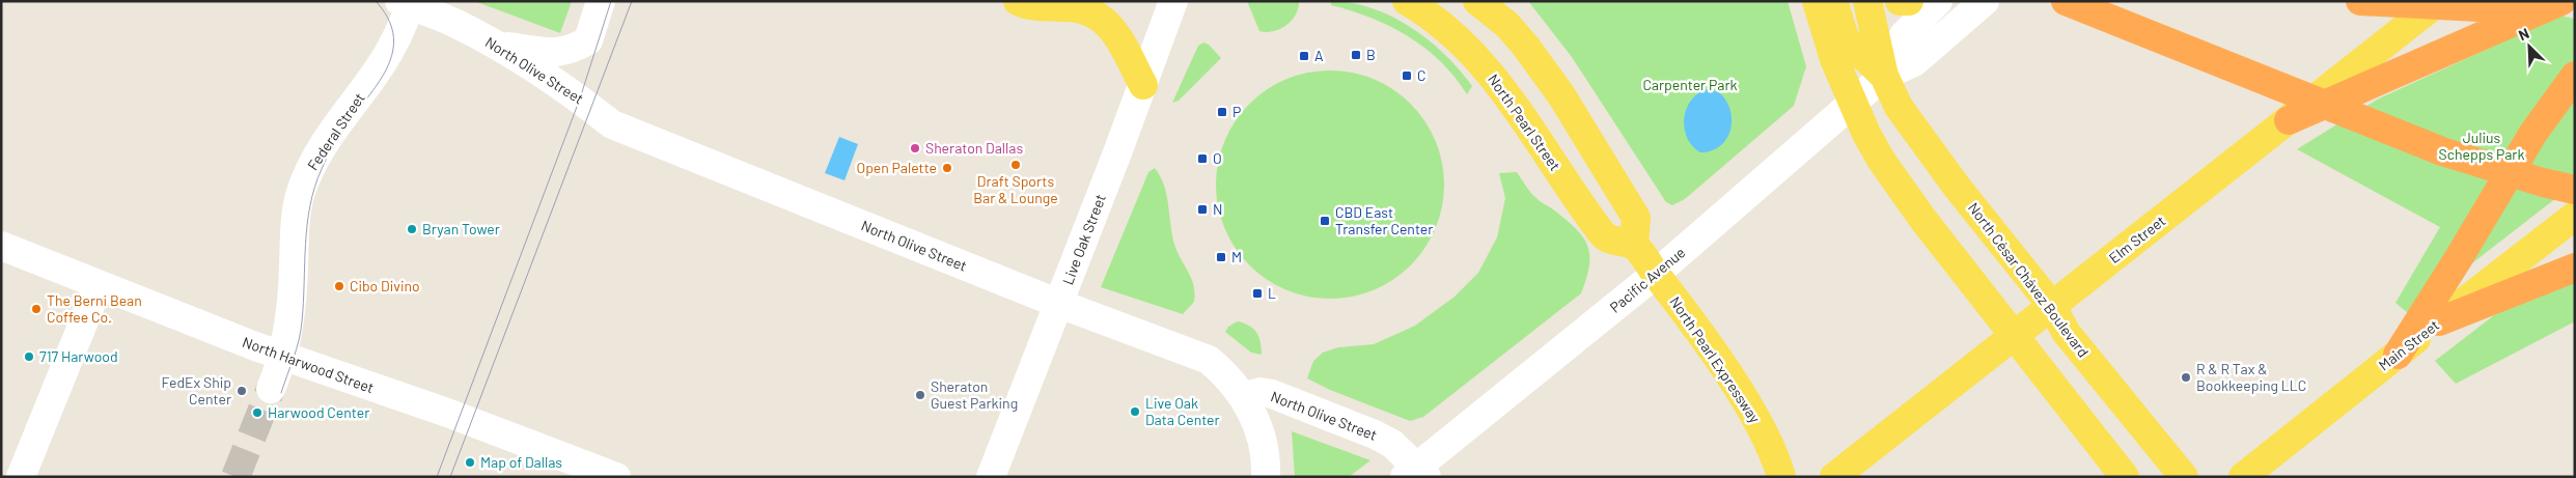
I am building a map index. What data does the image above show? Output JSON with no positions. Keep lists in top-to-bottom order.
{
  "streets": {
    "main road": [
      "North Pearl Street",
      "Elm Street",
      "North César Chávez Boulevard",
      "Main Street",
      "North Pearl Expressway"
    ],
    "street": [
      "North Olive Street",
      "Federal Street",
      "Live Oak Street",
      "Pacific Avenue",
      "North Harwood Street"
    ]
  },
  "crossings": [
    ["North Olive Street", "Federal Street"],
    ["North Olive Street", "Live Oak Street"],
    ["North Olive Street", "Pacific Avenue"],
    ["Federal Street", "North Harwood Street"],
    ["Elm Street", "North César Chávez Boulevard"],
    ["Pacific Avenue", "North César Chávez Boulevard"],
    ["Pacific Avenue", "North Pearl Expressway"]
  ],
  "parks": ["Carpenter Park", "Julius Schepps Park"],
  "places": {
    "transit": [
      "B",
      "A",
      "C",
      "P",
      "O",
      "N",
      "CBD East Transfer Center",
      "M",
      "L"
    ],
    "other": [
      "Sheraton Dallas",
      "Draft Sports Bar & Lounge",
      "Open Palette",
      "Bryan Tower",
      "Cibo Divino",
      "The Berni Bean Coffee Co.",
      "717 Harwood",
      "R & R Tax & Bookkeeping LLC",
      "FedEx Ship Center",
      "Sheraton Guest Parking",
      "Live Oak Data Center",
      "Harwood Center",
      "Map of Dallas"
    ]
  },
  "north": "top left"
}
